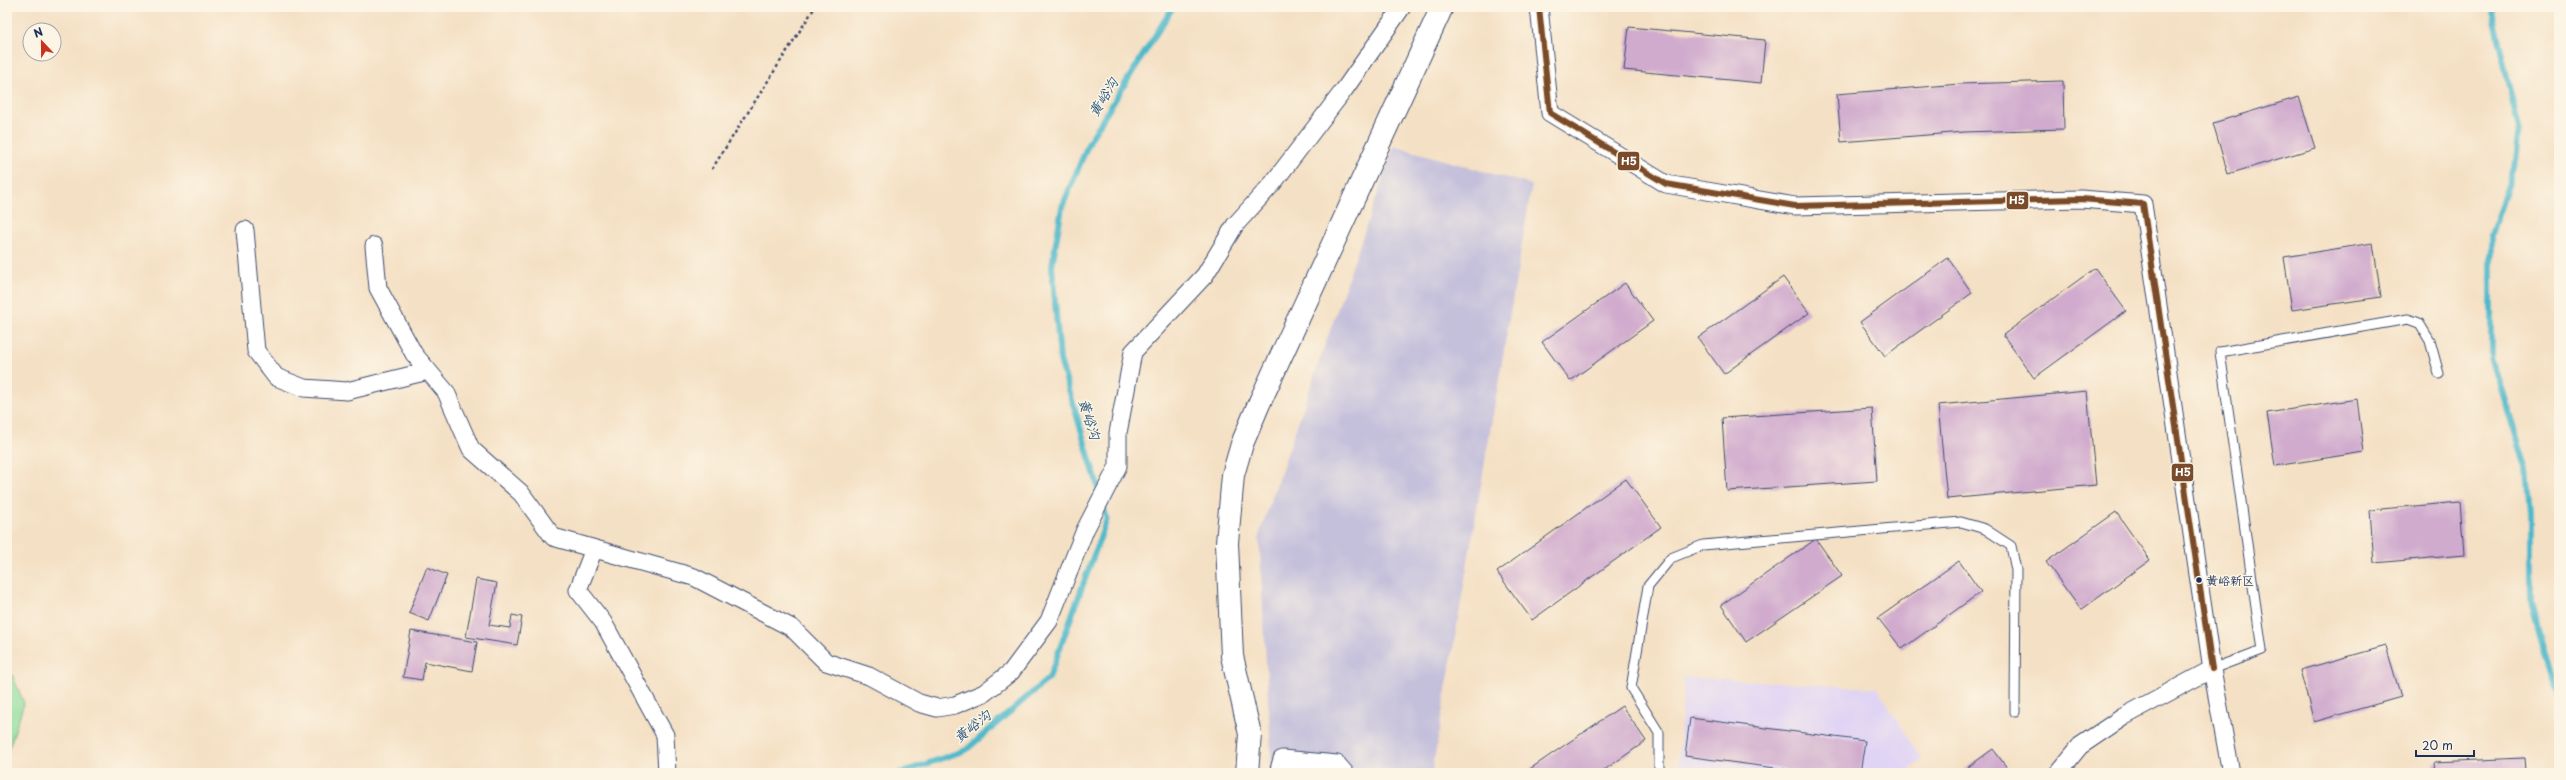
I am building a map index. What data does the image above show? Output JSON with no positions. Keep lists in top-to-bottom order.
{
  "water": ["黄峪沟"],
  "places": ["黄峪新区"],
  "lines": ["transit line H5"],
  "scale_bar": "20 m",
  "north": "top"
}
